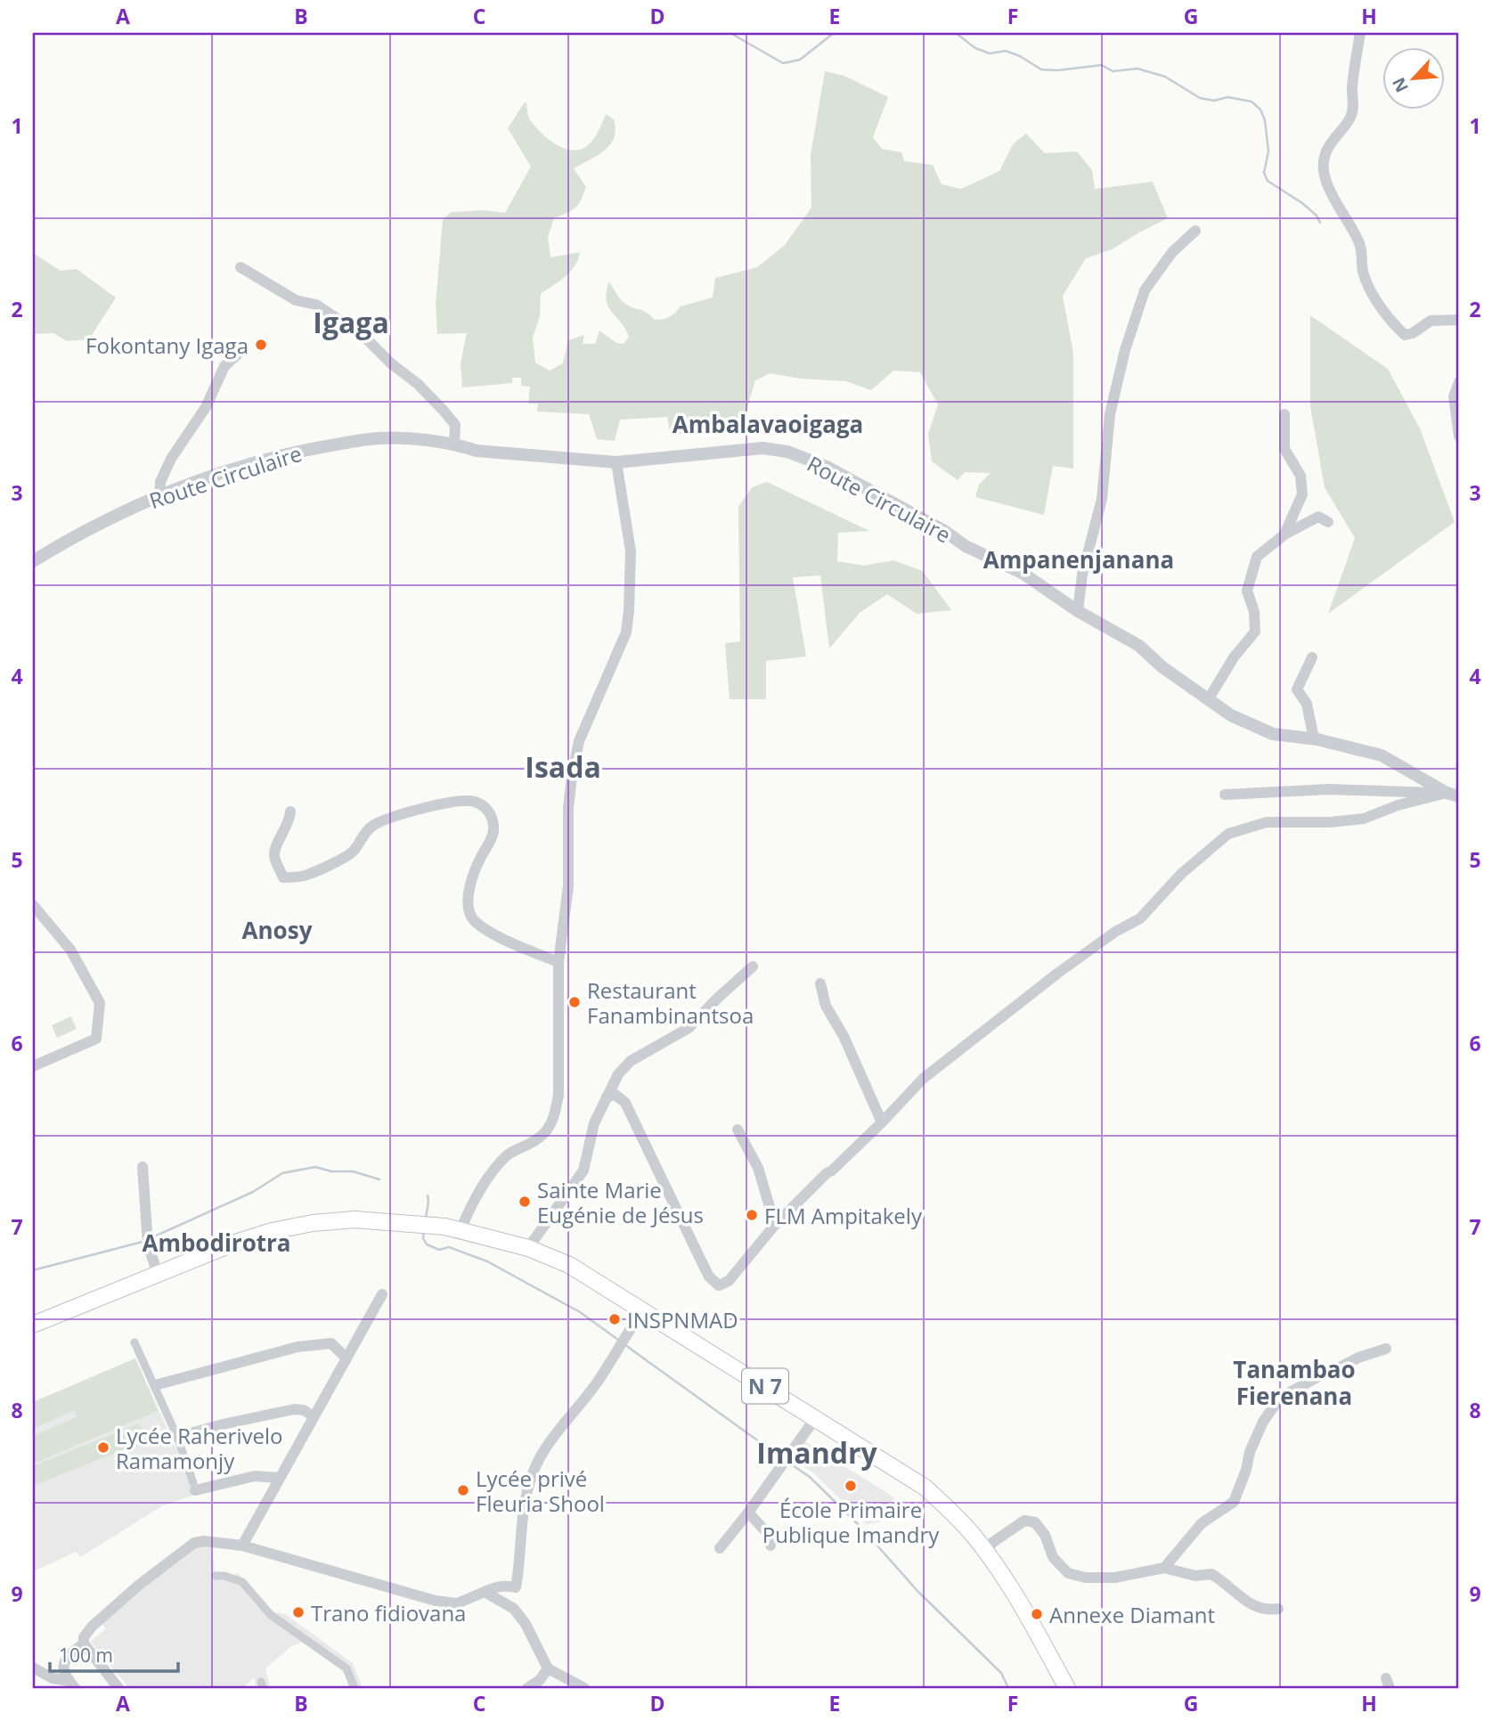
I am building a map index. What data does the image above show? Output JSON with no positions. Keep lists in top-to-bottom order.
{
  "streets": {
    "main road": ["N 7"],
    "street": ["Route Circulaire"]
  },
  "districts": [
    "Igaga",
    "Ambalavaoigaga",
    "Ampanenjanana",
    "Isada",
    "Anosy",
    "Ambodirotra",
    "Tanambao Fierenana",
    "Imandry"
  ],
  "places": [
    "Fokontany Igaga",
    "Restaurant Fanambinantsoa",
    "Sainte Marie Eugénie de Jésus",
    "FLM Ampitakely",
    "INSPNMAD",
    "Lycée Raherivelo Ramamonjy",
    "École Primaire Publique Imandry",
    "Lycée privé Fleuria Shool",
    "Trano fidiovana",
    "Annexe Diamant"
  ],
  "scale_bar": "100 m",
  "north": "bottom left",
  "grid": {
    "columns": [
      "A",
      "B",
      "C",
      "D",
      "E",
      "F",
      "G",
      "H"
    ],
    "rows": [
      "1",
      "2",
      "3",
      "4",
      "5",
      "6",
      "7",
      "8",
      "9"
    ]
  }
}
